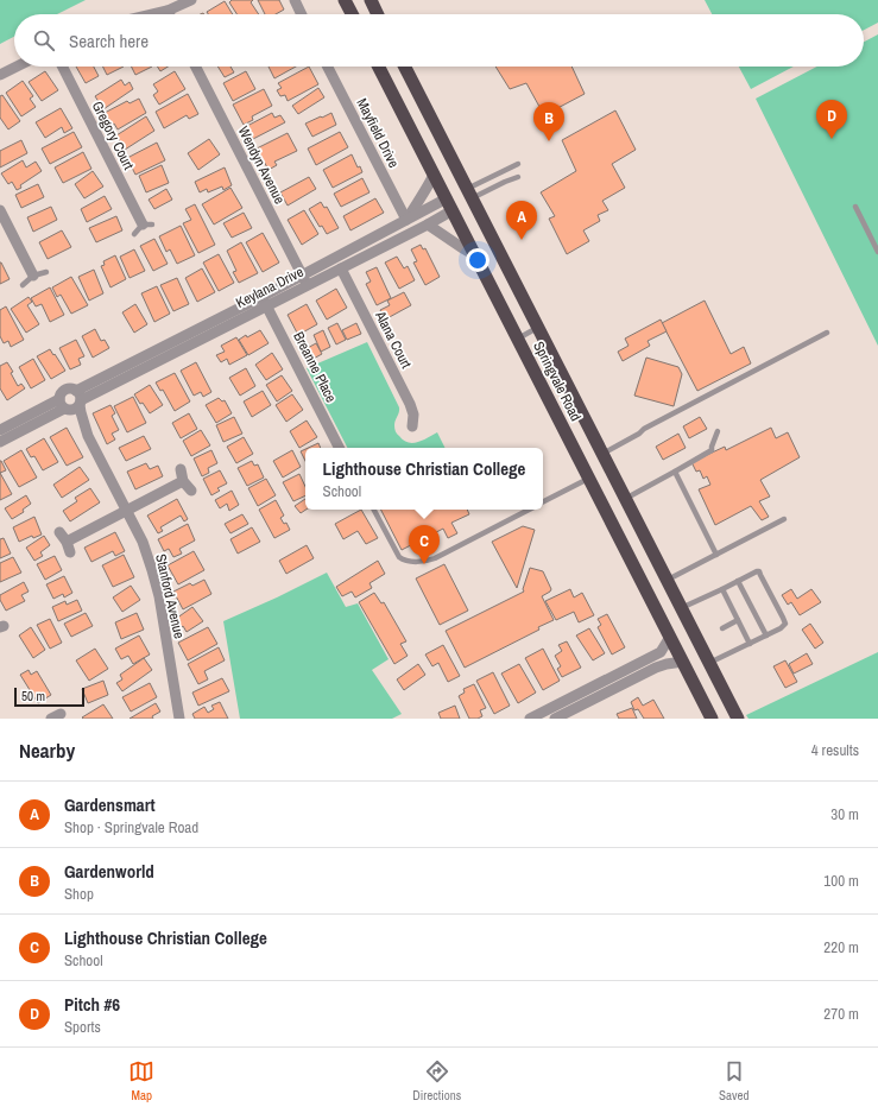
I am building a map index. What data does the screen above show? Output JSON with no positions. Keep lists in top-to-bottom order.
{
  "streets": {
    "highway": ["Keylana Drive", "Springvale Road"],
    "street": [
      "Mayfield Drive",
      "Gregory Court",
      "Wendyn Avenue",
      "Alana Court",
      "Breanne Place",
      "Stanford Avenue"
    ]
  },
  "crossings": [
    ["Mayfield Drive", "Keylana Drive"],
    ["Wendyn Avenue", "Keylana Drive"],
    ["Keylana Drive", "Alana Court"],
    ["Keylana Drive", "Breanne Place"],
    ["Keylana Drive", "Springvale Road"],
    ["Keylana Drive", "Stanford Avenue"]
  ],
  "scale_bar": "50 m",
  "page": {
    "search": "Search here",
    "pins": [
      "D",
      "B",
      "A",
      "C"
    ],
    "popup": ["Lighthouse Christian College", "School"],
    "scale": "50 m",
    "heading": ["Nearby", "4 results"],
    "list": [
      {
        "mark": "A",
        "name": "Gardensmart",
        "note": "Shop · Springvale Road",
        "value": "30 m"
      },
      {
        "mark": "B",
        "name": "Gardenworld",
        "note": "Shop",
        "value": "100 m"
      },
      {
        "mark": "C",
        "name": "Lighthouse Christian College",
        "note": "School",
        "value": "220 m"
      },
      {
        "mark": "D",
        "name": "Pitch #6",
        "note": "Sports",
        "value": "270 m"
      }
    ],
    "nav": ["Map", "Directions", "Saved"]
  }
}
